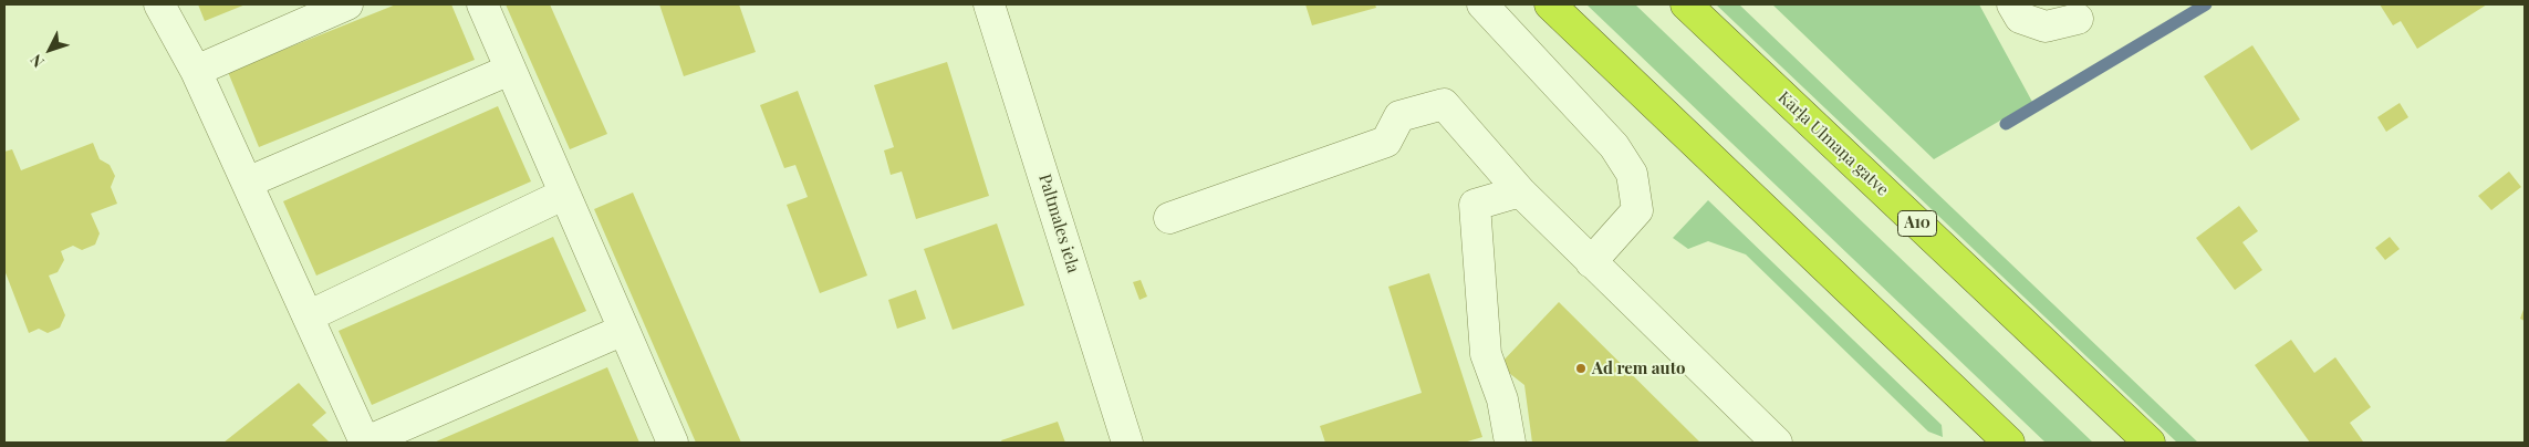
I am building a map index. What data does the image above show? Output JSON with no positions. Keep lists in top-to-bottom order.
{
  "streets": {
    "highway": ["Kārļa Ulmaņa gatve", "A10"],
    "street": ["Paltmales iela"]
  },
  "places": ["Ad rem auto"],
  "north": "bottom left"
}
